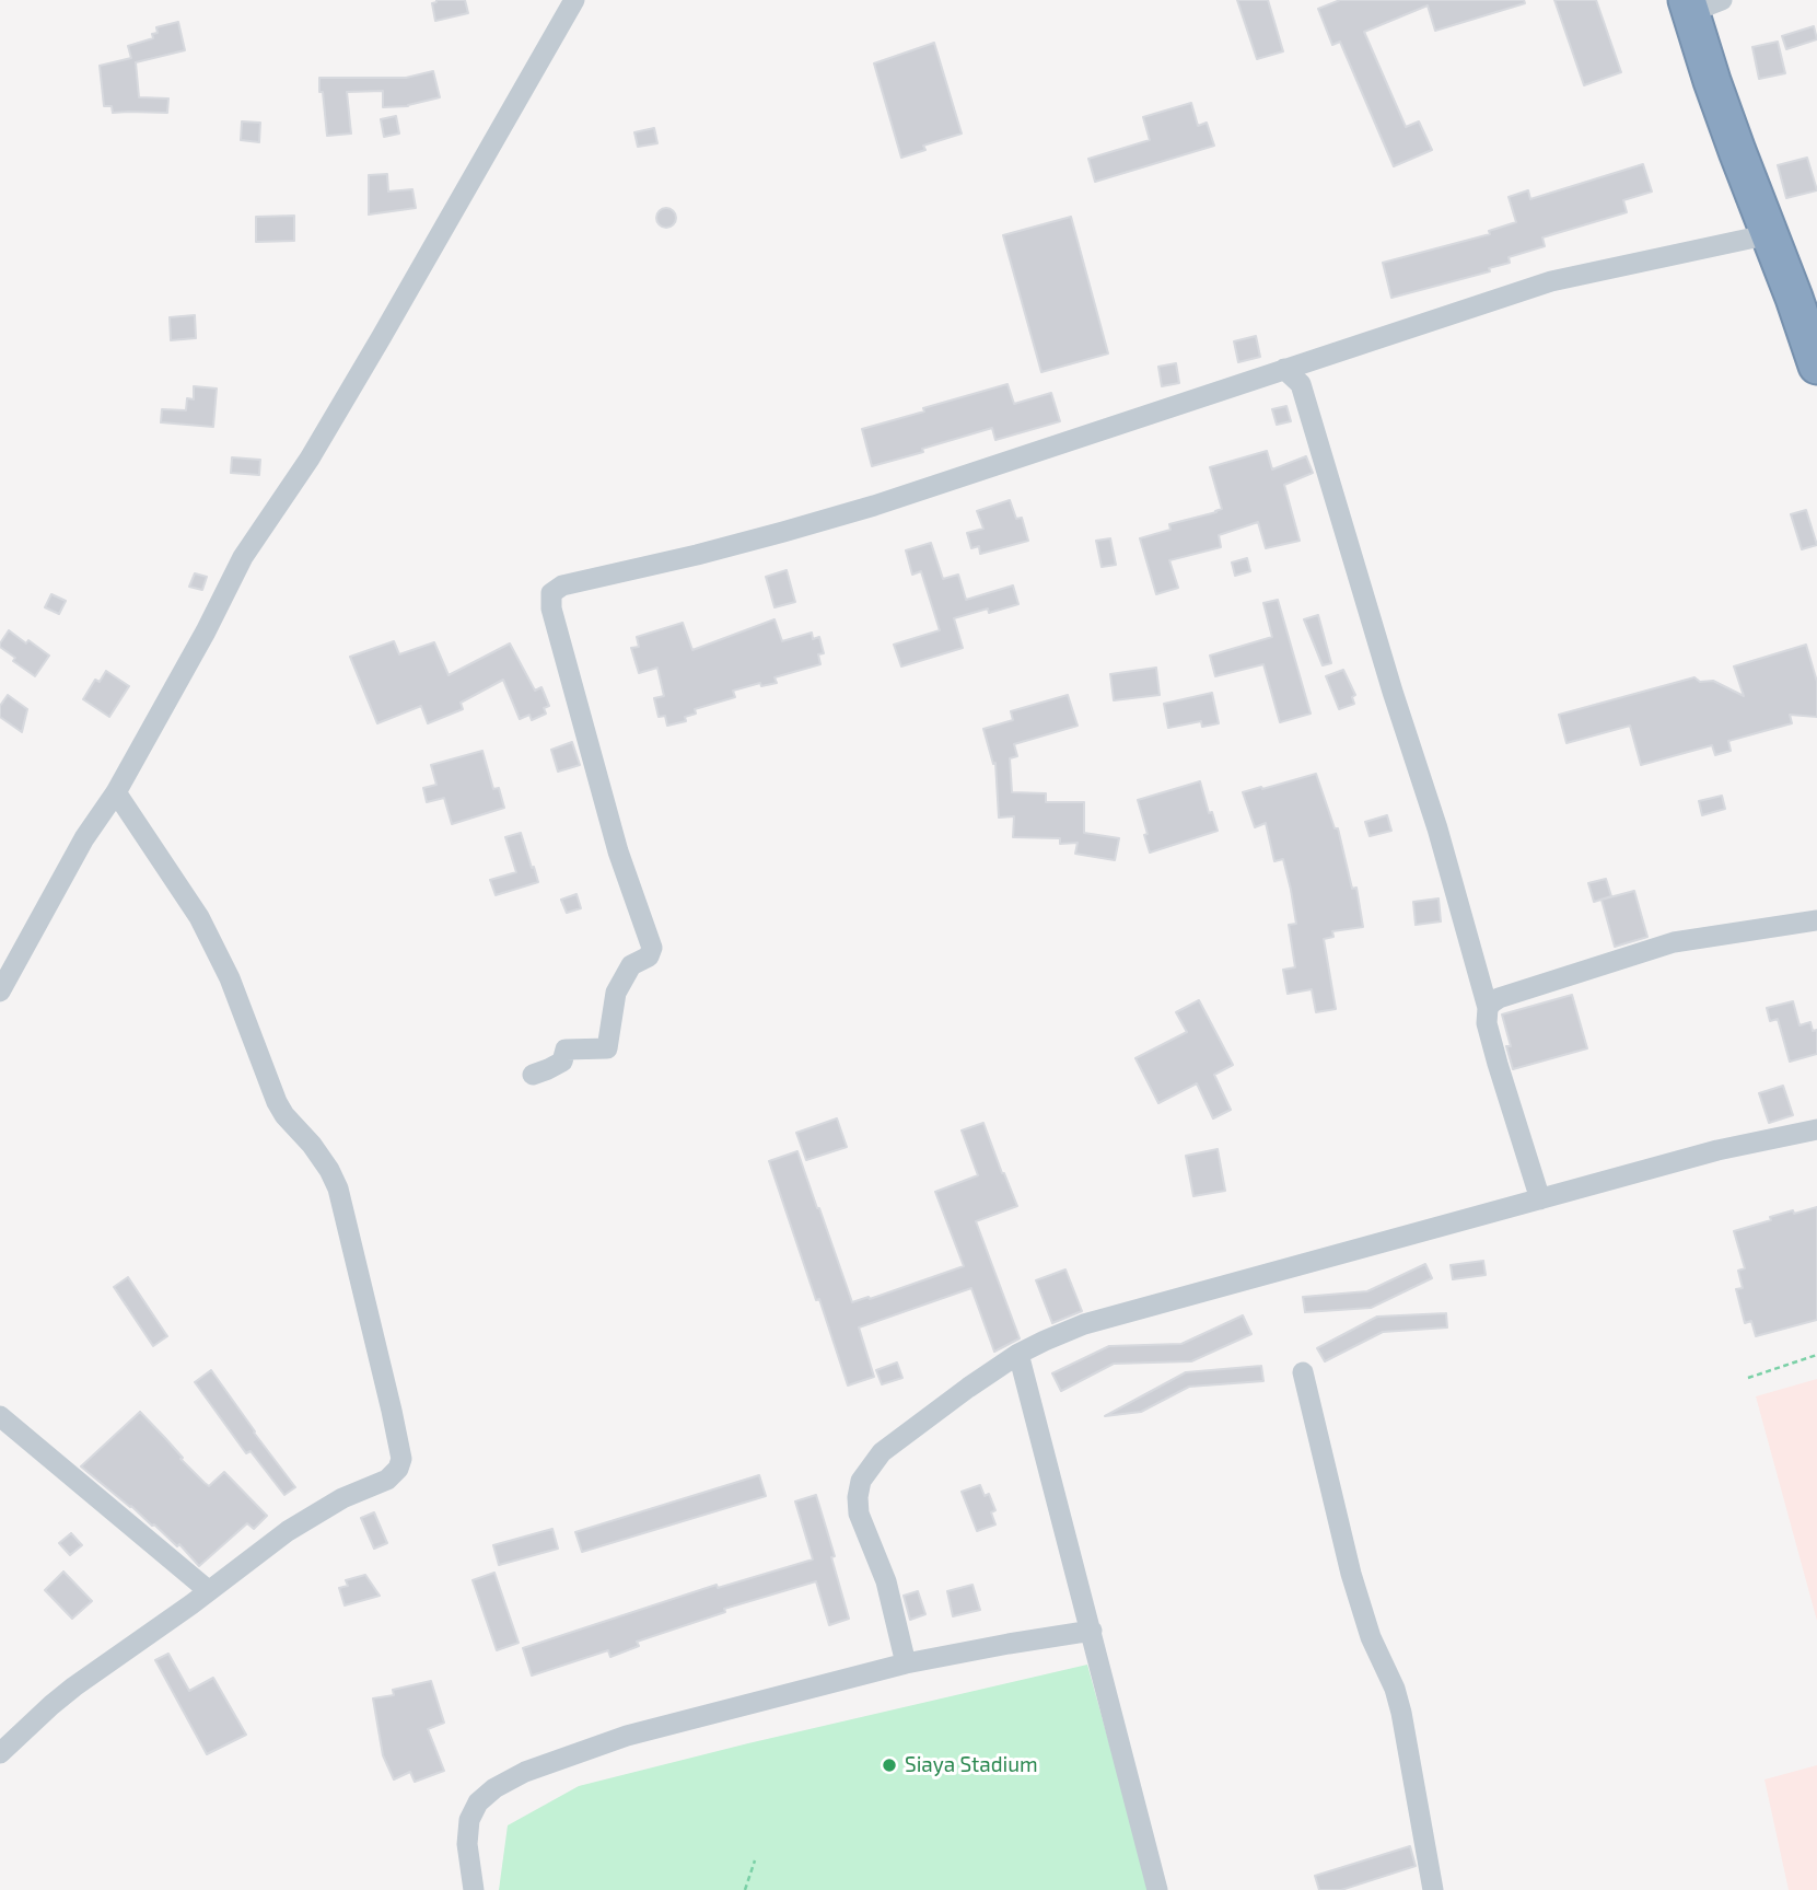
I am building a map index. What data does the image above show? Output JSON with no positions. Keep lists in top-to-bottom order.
{
  "places": ["Siaya Stadium"]
}
